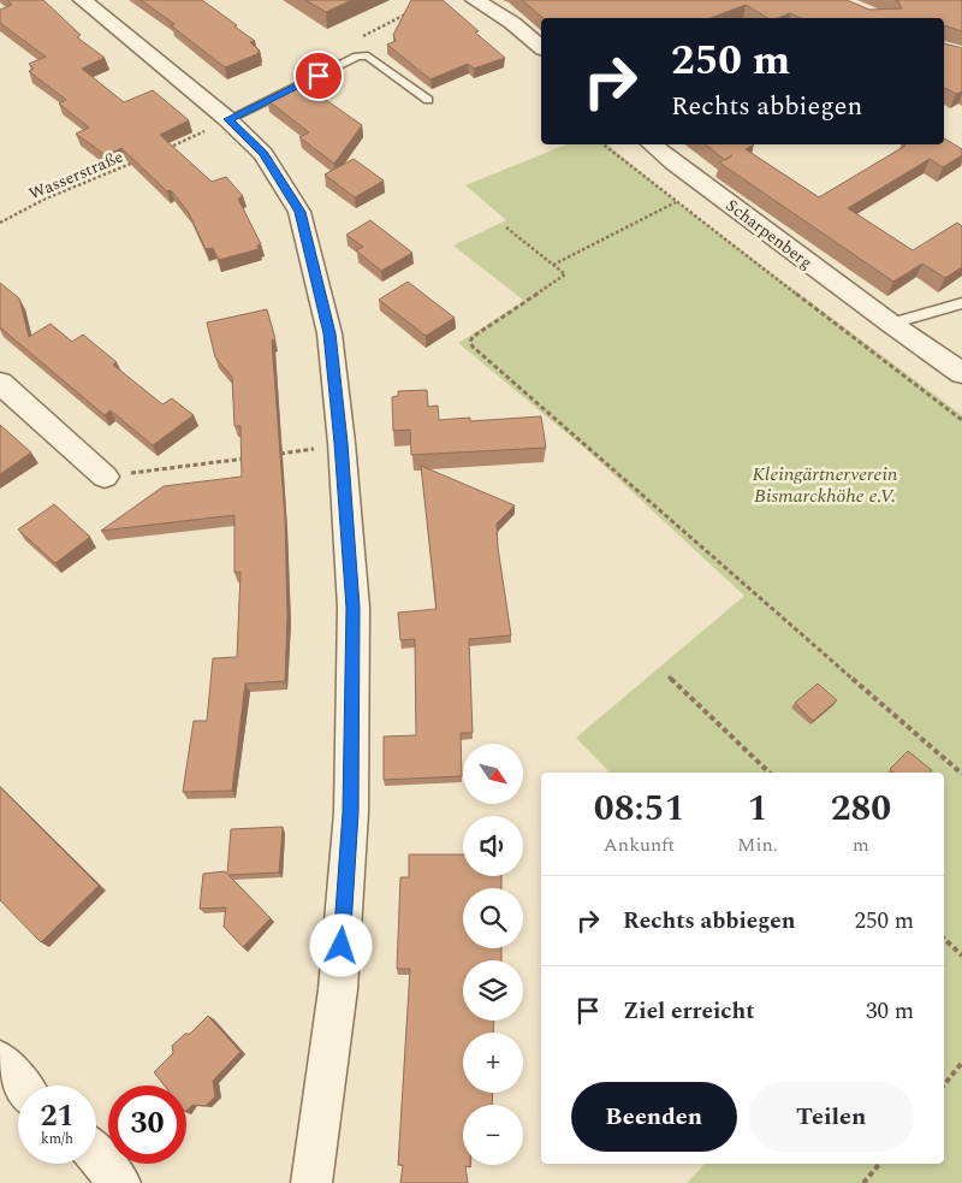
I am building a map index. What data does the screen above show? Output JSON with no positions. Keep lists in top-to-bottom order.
{
  "streets": {
    "street": ["Scharpenberg"],
    "path": ["Wasserstraße"]
  },
  "parks": ["Kleingärtnerverein Bismarckhöhe e.V."],
  "north": "bottom right",
  "page": {
    "turn": ["250 m", "Rechts abbiegen"],
    "map_buttons": ["+", "−"],
    "eta": [
      "08:51",
      "Ankunft",
      "1",
      "Min.",
      "280",
      "m"
    ],
    "list": [
      {
        "name": "Rechts abbiegen",
        "value": "250 m"
      },
      {
        "name": "Ziel erreicht",
        "value": "30 m"
      }
    ],
    "buttons": ["Beenden", "Teilen"],
    "speed": "21 km/h",
    "limit": "30"
  }
}
